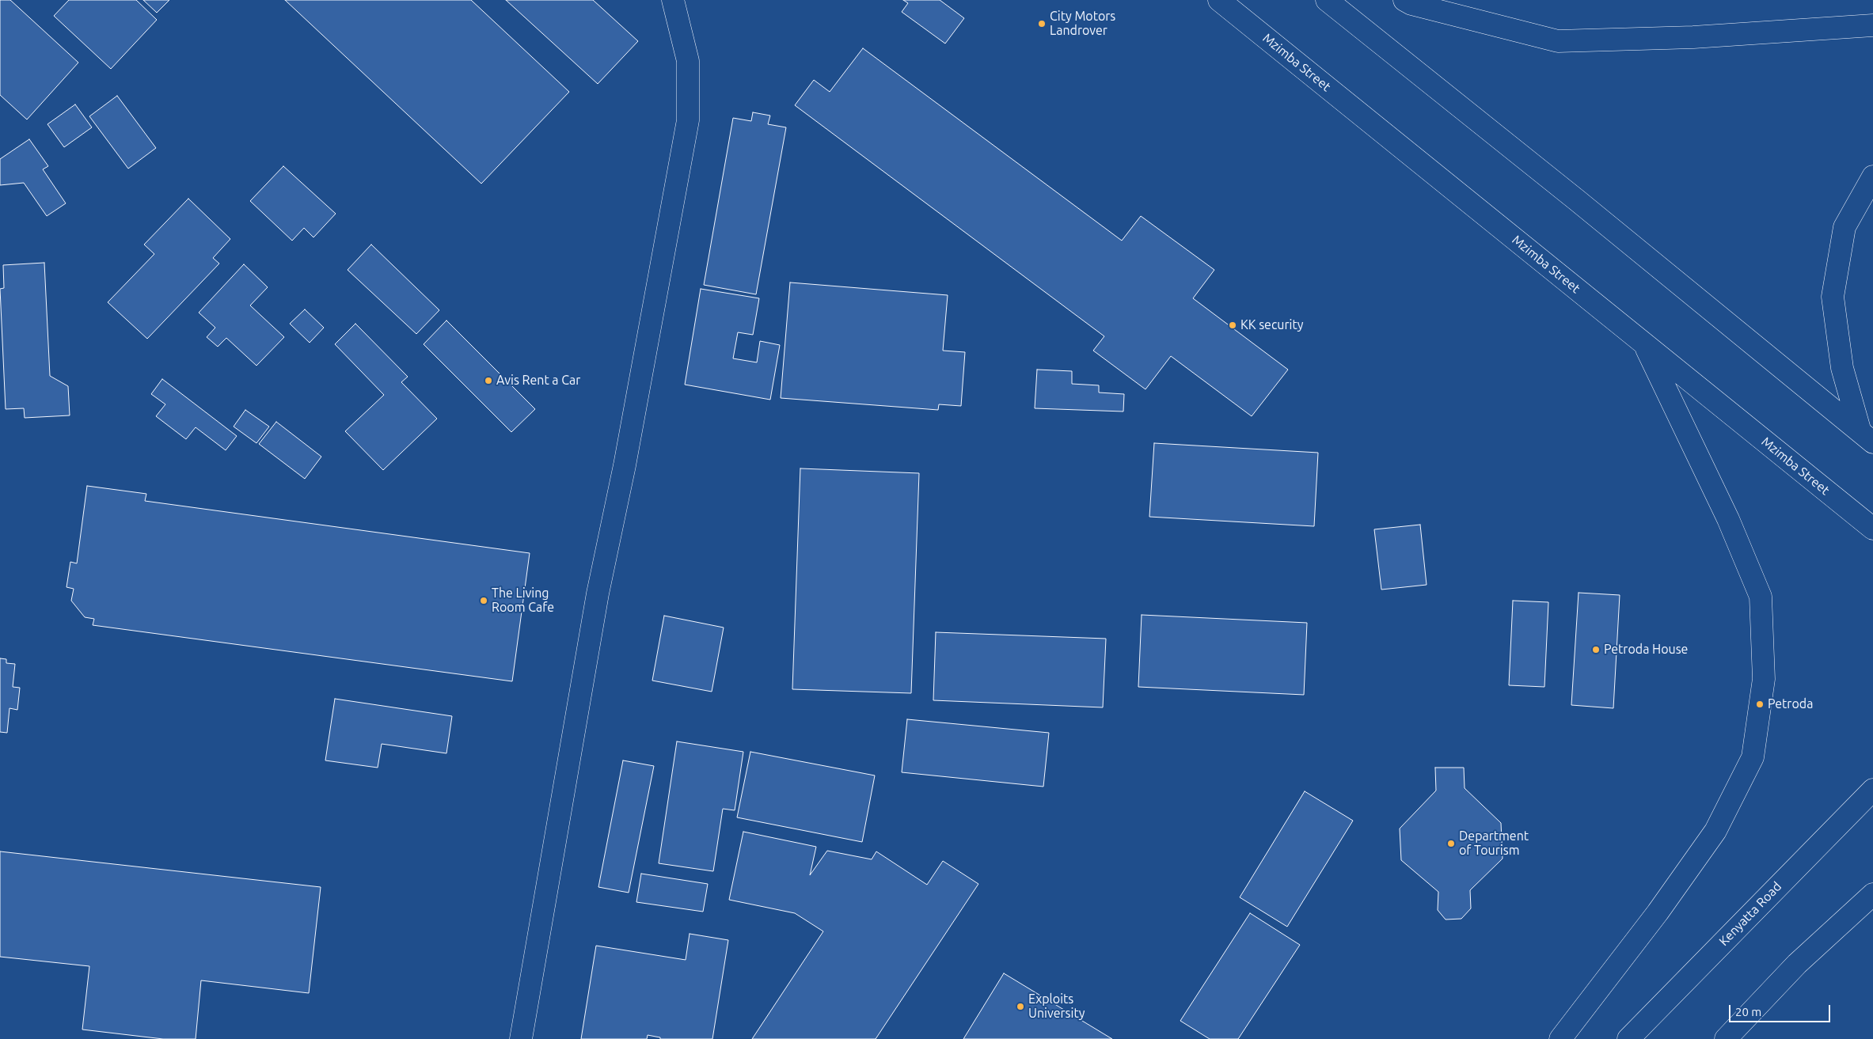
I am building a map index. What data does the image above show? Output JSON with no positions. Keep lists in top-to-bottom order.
{
  "streets": {
    "main road": ["Mzimba Street", "Kenyatta Road"]
  },
  "places": [
    "City Motors Landrover",
    "KK security",
    "Avis Rent a Car",
    "The Living Room Cafe",
    "Petroda House",
    "Petroda",
    "Department of Tourism",
    "Exploits University"
  ],
  "scale_bar": "20 m"
}
